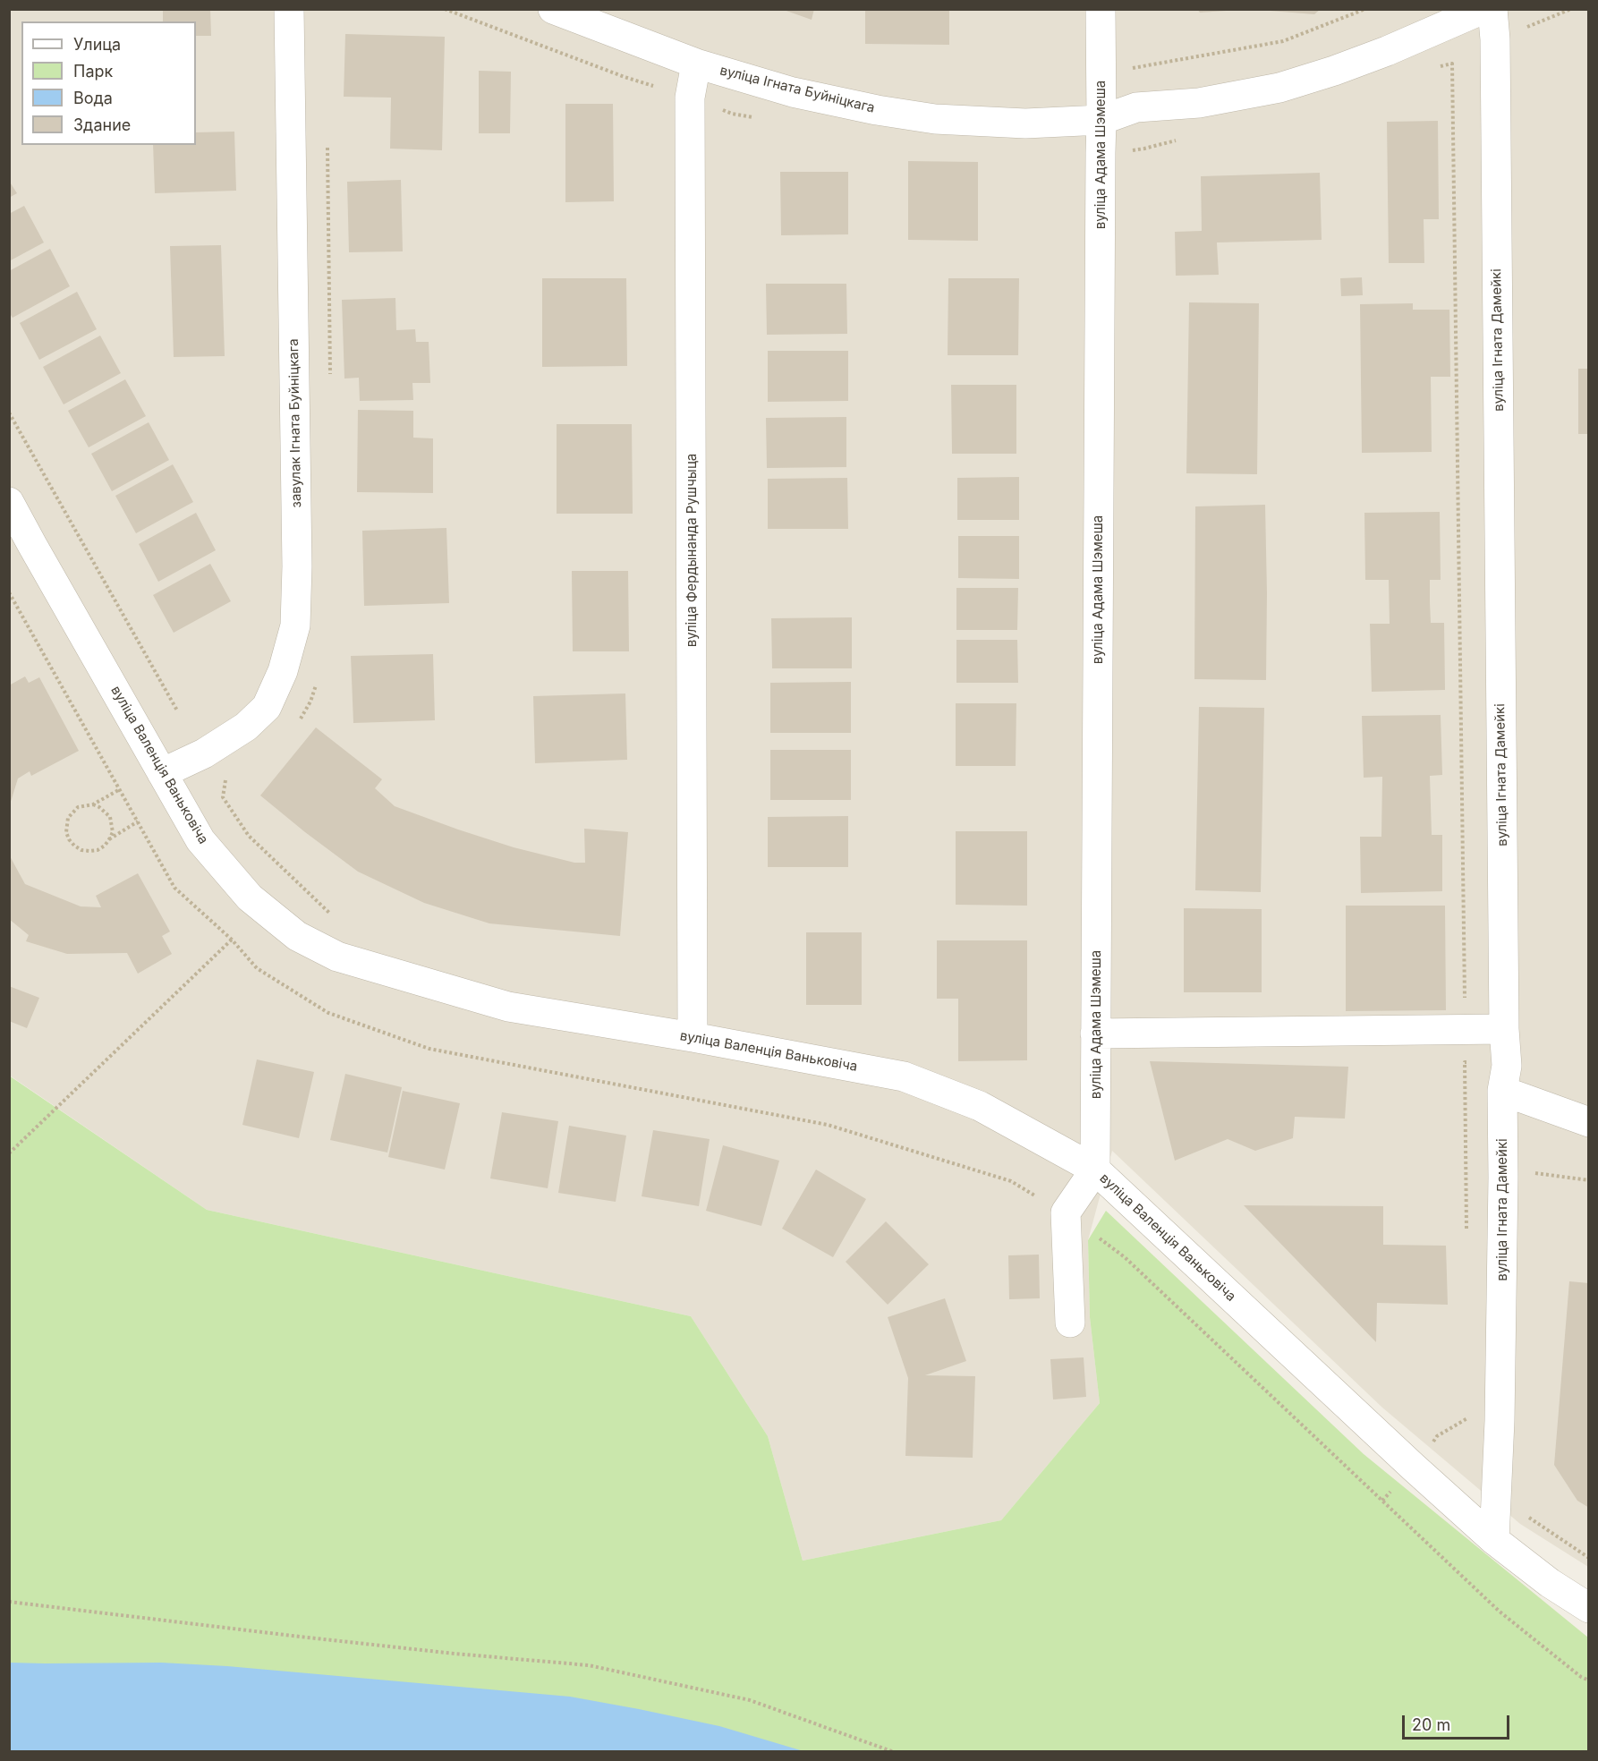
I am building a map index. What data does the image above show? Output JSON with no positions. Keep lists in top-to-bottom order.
{
  "streets": {
    "street": [
      "вуліца Ігната Буйніцкага",
      "вуліца Адама Шэмеша",
      "вуліца Ігната Дамейкі",
      "завулак Ігната Буйніцкага",
      "вуліца Фердынанда Рушчыца",
      "вуліца Валенція Ваньковіча"
    ]
  },
  "crossings": [
    ["вуліца Ігната Буйніцкага", "вуліца Адама Шэмеша"],
    ["вуліца Ігната Буйніцкага", "вуліца Фердынанда Рушчыца"],
    ["вуліца Адама Шэмеша", "вуліца Валенція Ваньковіча"],
    ["вуліца Ігната Дамейкі", "вуліца Валенція Ваньковіча"],
    ["завулак Ігната Буйніцкага", "вуліца Валенція Ваньковіча"],
    ["вуліца Фердынанда Рушчыца", "вуліца Валенція Ваньковіча"]
  ],
  "legend": [
    "Улица",
    "Парк",
    "Вода",
    "Здание"
  ],
  "scale_bar": "20 m"
}
